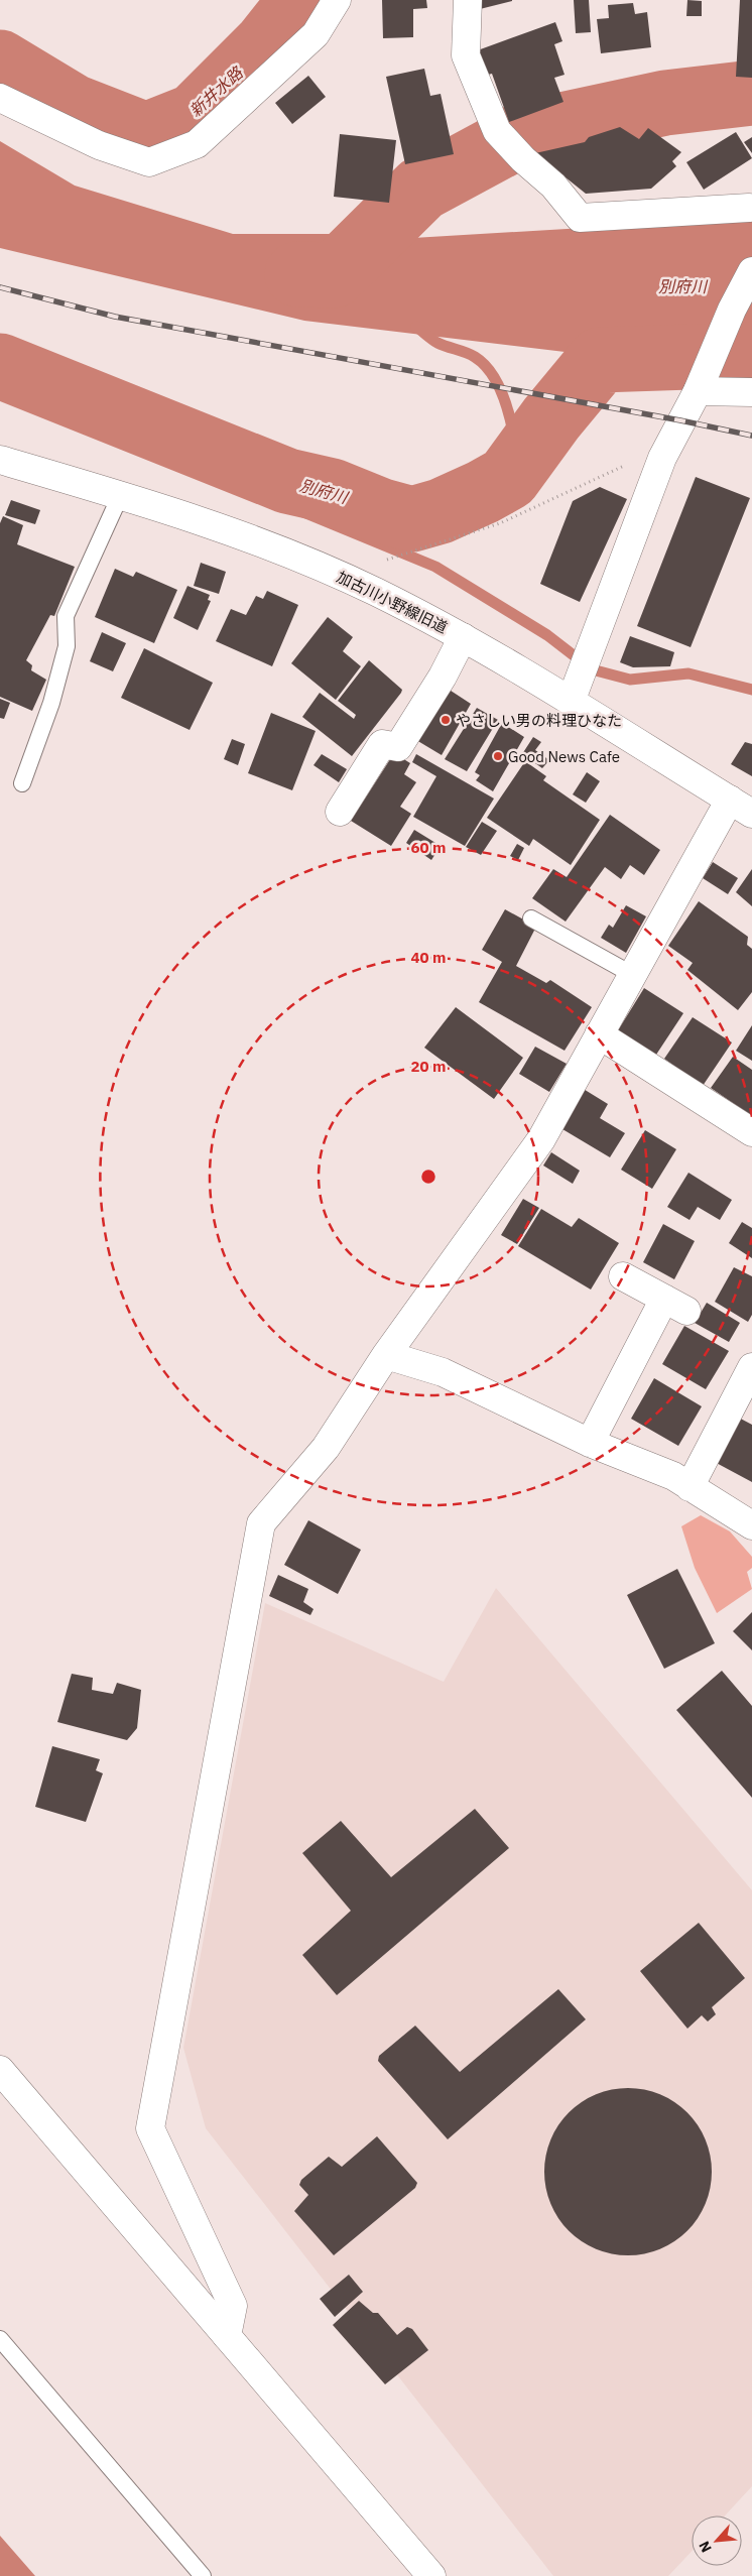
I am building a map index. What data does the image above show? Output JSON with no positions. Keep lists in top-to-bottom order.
{
  "streets": {
    "street": ["加古川小野線旧道"]
  },
  "water": ["新井水路", "別府川"],
  "places": ["やさしい男の料理ひなた", "Good News Cafe"],
  "north": "bottom left",
  "rings": ["60 m", "40 m", "20 m"]
}
